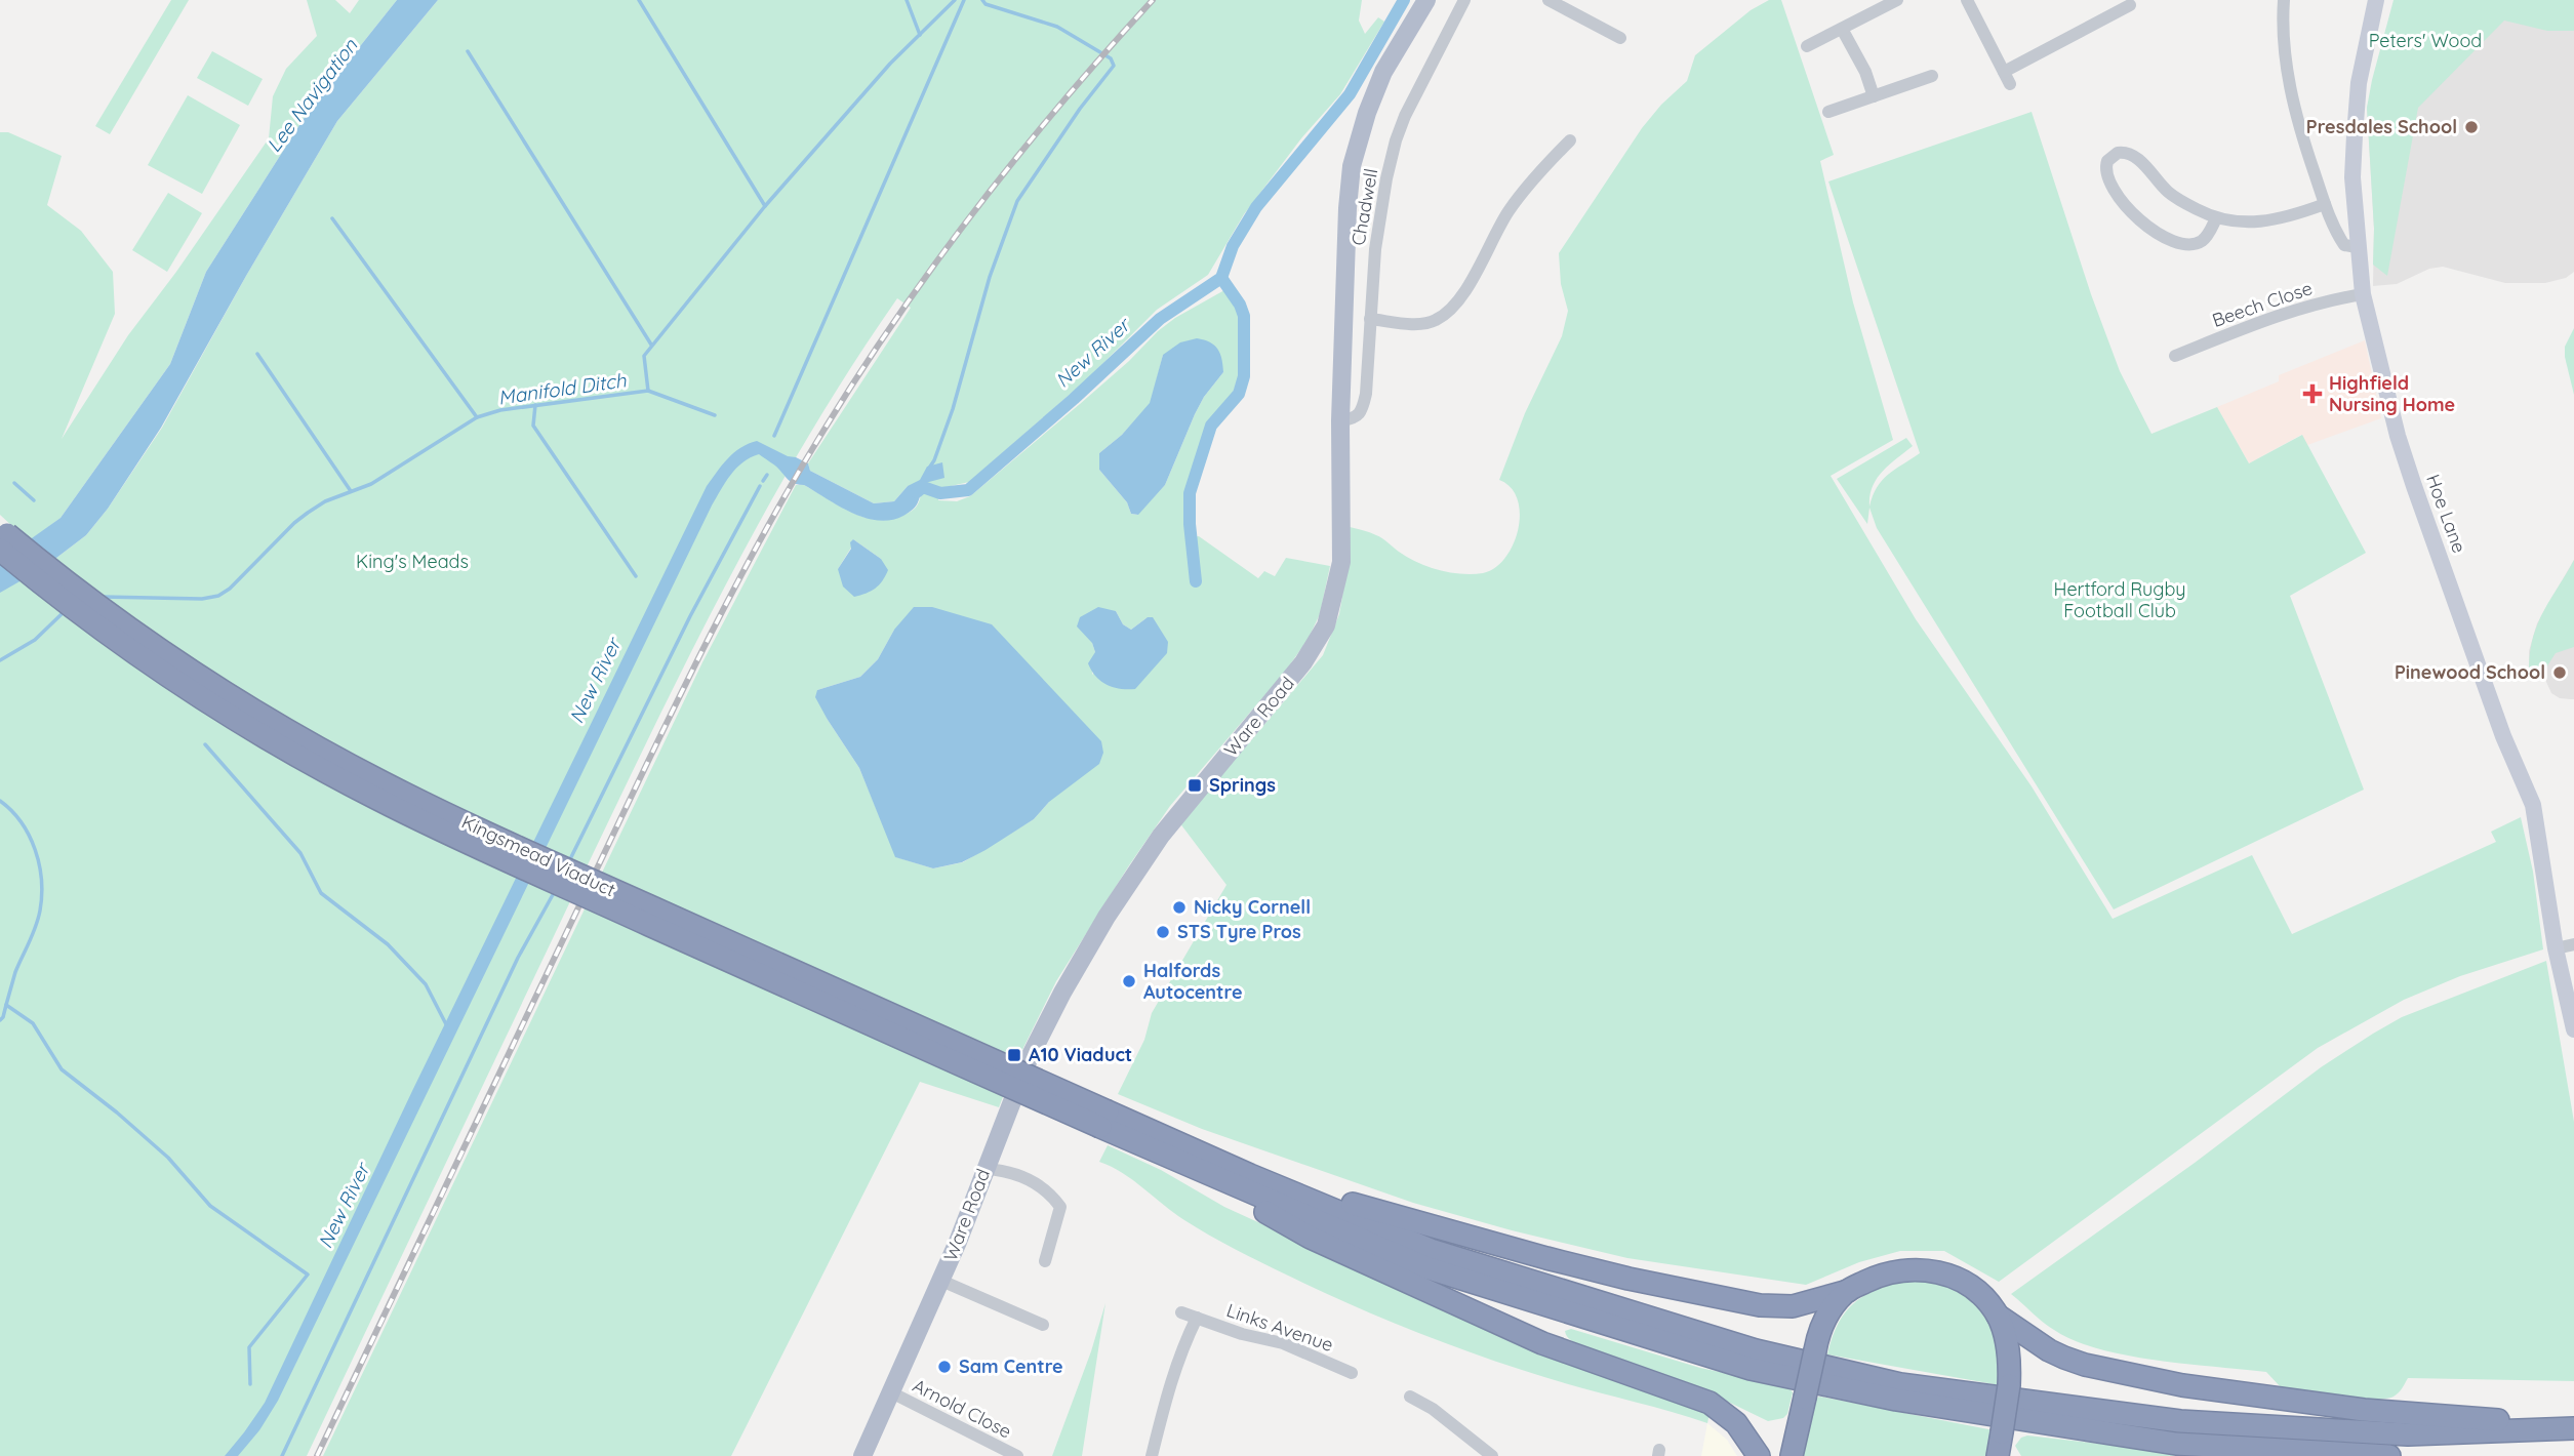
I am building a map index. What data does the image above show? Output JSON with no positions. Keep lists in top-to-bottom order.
{
  "streets": {
    "highway": ["Kingsmead Viaduct"],
    "main road": ["Ware Road"],
    "street": [
      "Chadwell",
      "Beech Close",
      "Hoe Lane",
      "Links Avenue",
      "Arnold Close"
    ]
  },
  "crossings": [
    ["Chadwell", "Ware Road"],
    ["Beech Close", "Hoe Lane"],
    ["Ware Road", "Arnold Close"]
  ],
  "water": ["Lee Navigation", "New River", "Manifold Ditch"],
  "parks": ["Peters' Wood", "King's Meads", "Hertford Rugby Football Club"],
  "places": {
    "other": [
      "Presdales School",
      "Pinewood School",
      "Nicky Cornell",
      "STS Tyre Pros",
      "Halfords Autocentre",
      "Sam Centre"
    ],
    "health": ["Highfield Nursing Home"],
    "transit": ["Springs", "A10 Viaduct"]
  }
}
